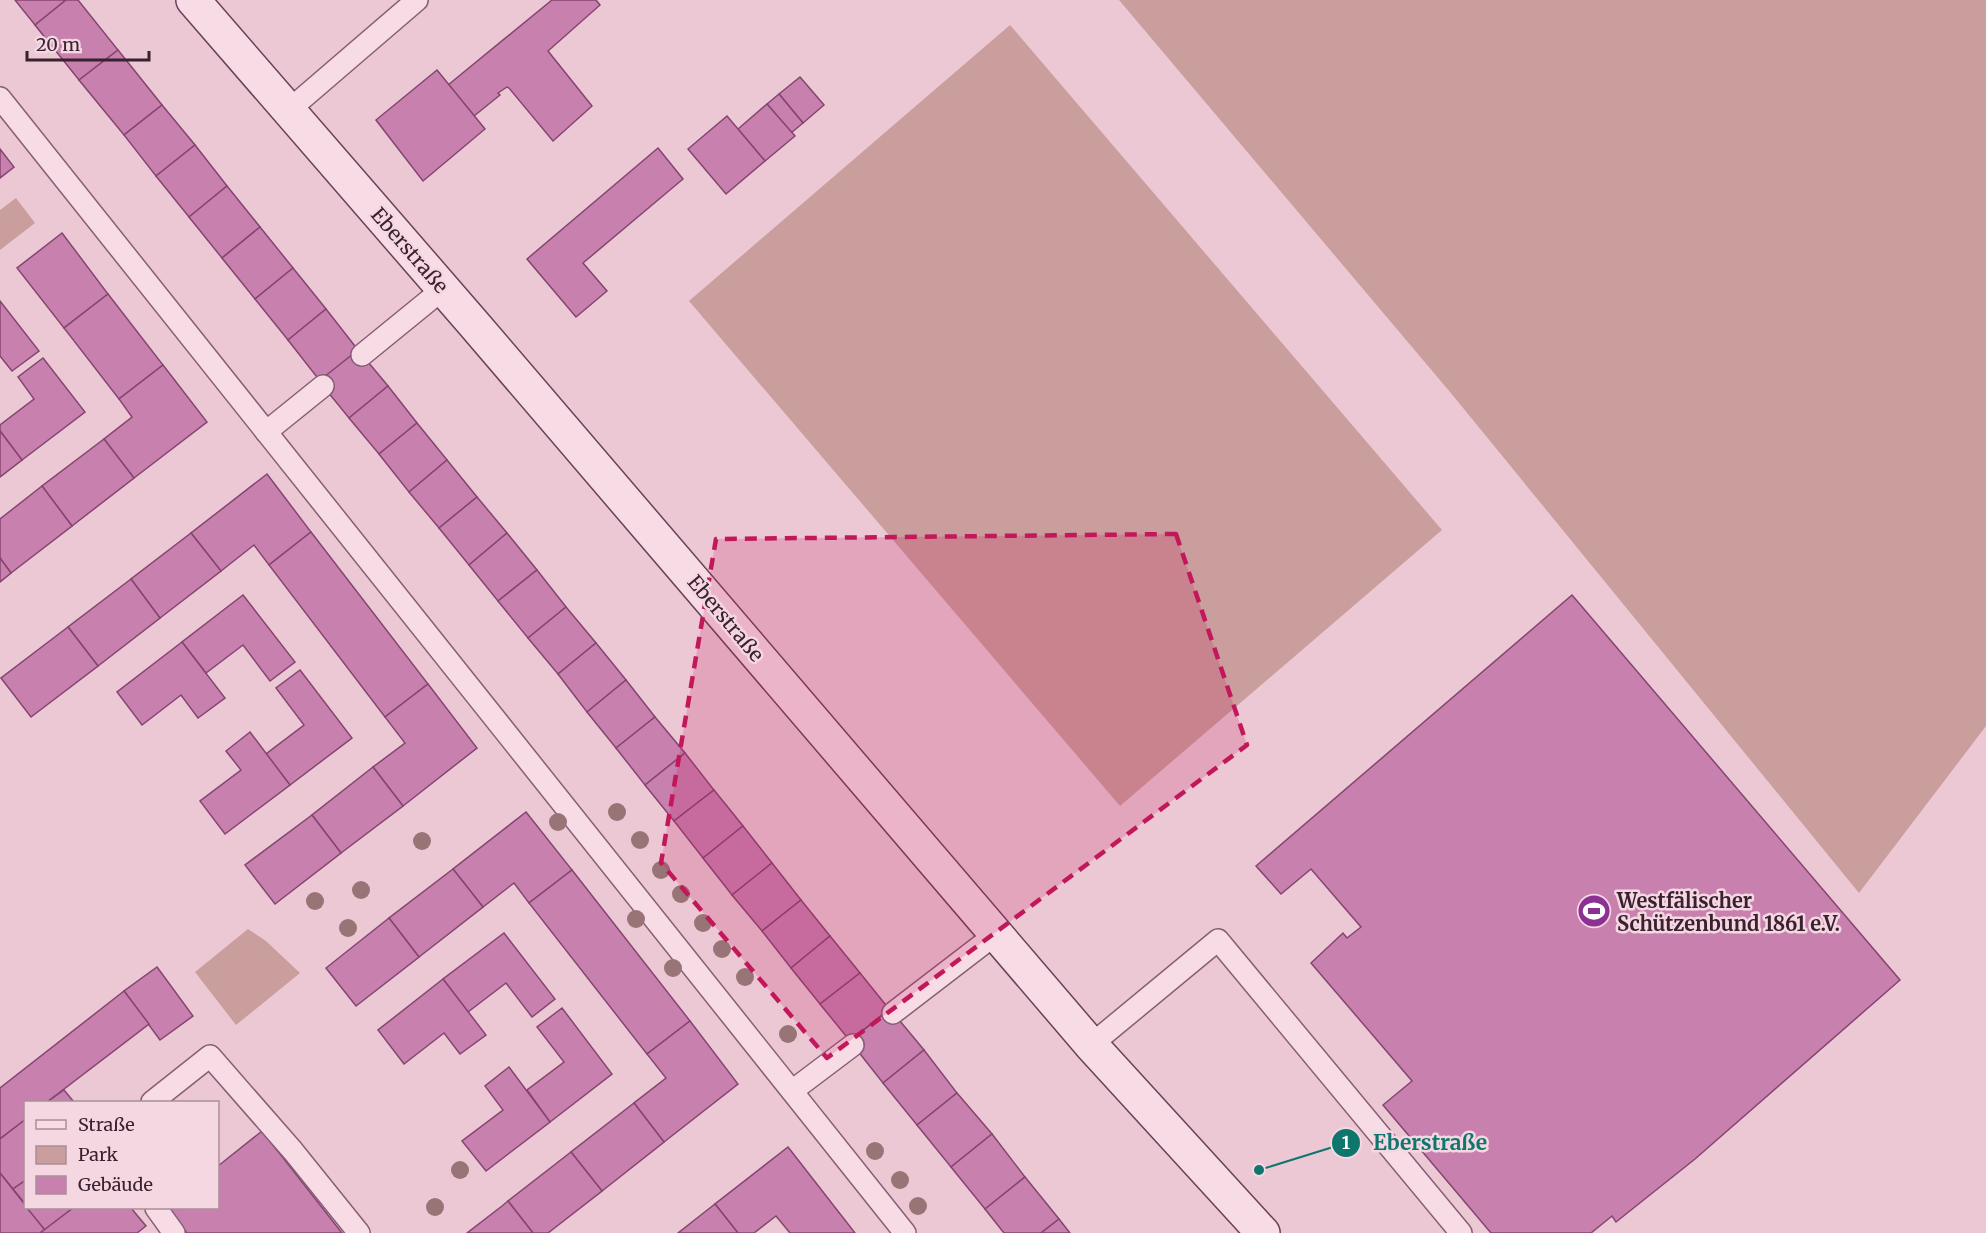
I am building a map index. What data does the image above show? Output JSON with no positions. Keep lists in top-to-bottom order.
{
  "streets": {
    "street": ["Eberstraße"]
  },
  "places": {
    "sports": ["Westfälischer Schützenbund 1861 e.V."],
    "other": ["Eberstraße"]
  },
  "legend": ["Straße", "Park", "Gebäude"],
  "scale_bar": "20 m"
}
